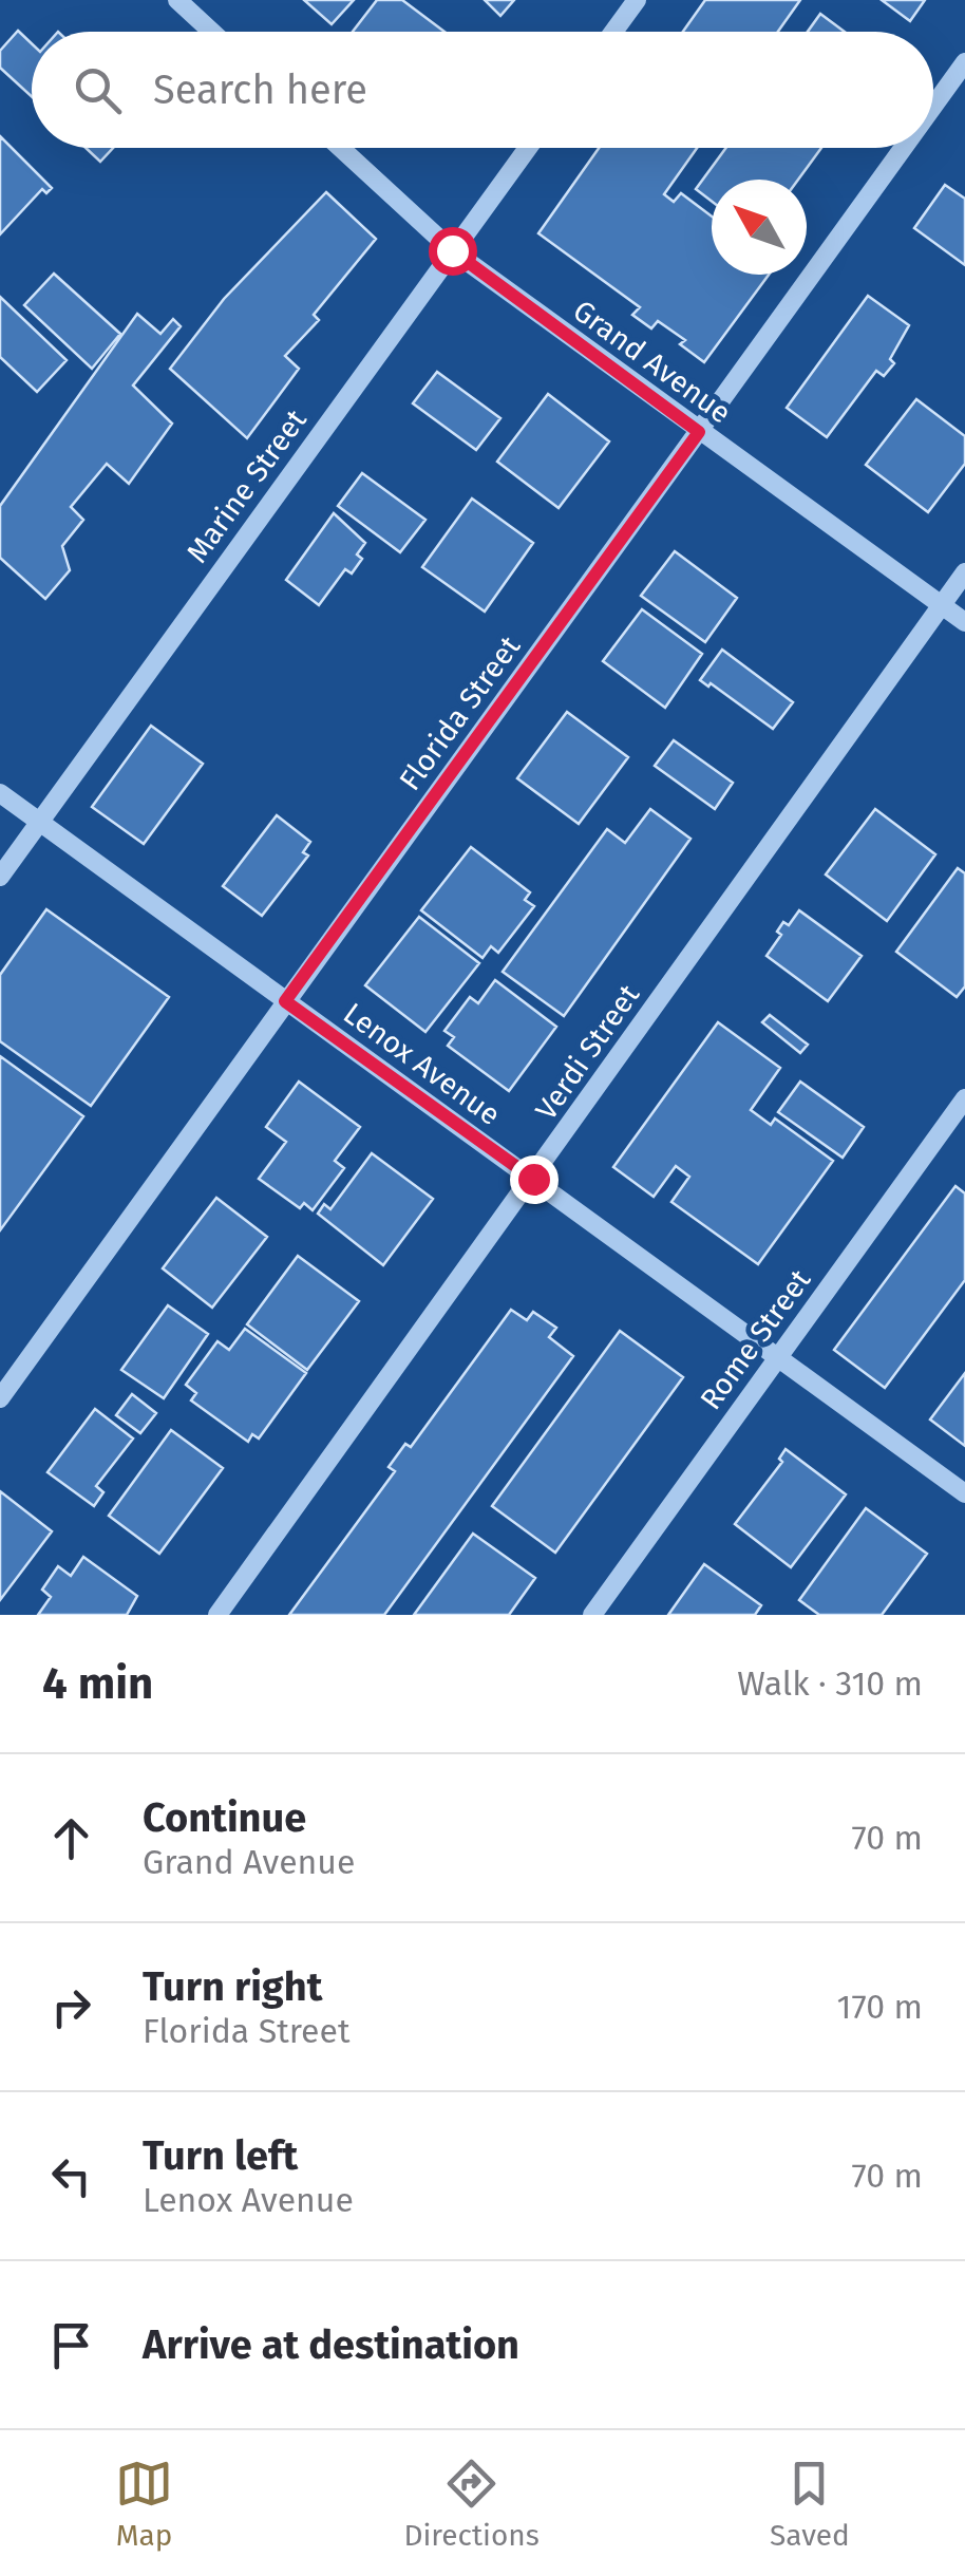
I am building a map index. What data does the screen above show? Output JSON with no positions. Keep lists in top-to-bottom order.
{
  "streets": {
    "street": [
      "Grand Avenue",
      "Marine Street",
      "Florida Street",
      "Verdi Street",
      "Lenox Avenue",
      "Rome Street"
    ]
  },
  "crossings": [
    ["Grand Avenue", "Marine Street"],
    ["Grand Avenue", "Florida Street"],
    ["Grand Avenue", "Verdi Street"],
    ["Marine Street", "Lenox Avenue"],
    ["Florida Street", "Lenox Avenue"],
    ["Verdi Street", "Lenox Avenue"],
    ["Lenox Avenue", "Rome Street"]
  ],
  "north": "top left",
  "page": {
    "search": "Search here",
    "heading": ["4 min", "Walk · 310 m"],
    "list": [
      ["Continue", "Grand Avenue", "70 m"],
      ["Turn right", "Florida Street", "170 m"],
      ["Turn left", "Lenox Avenue", "70 m"],
      "Arrive at destination"
    ],
    "nav": ["Map", "Directions", "Saved"]
  }
}
